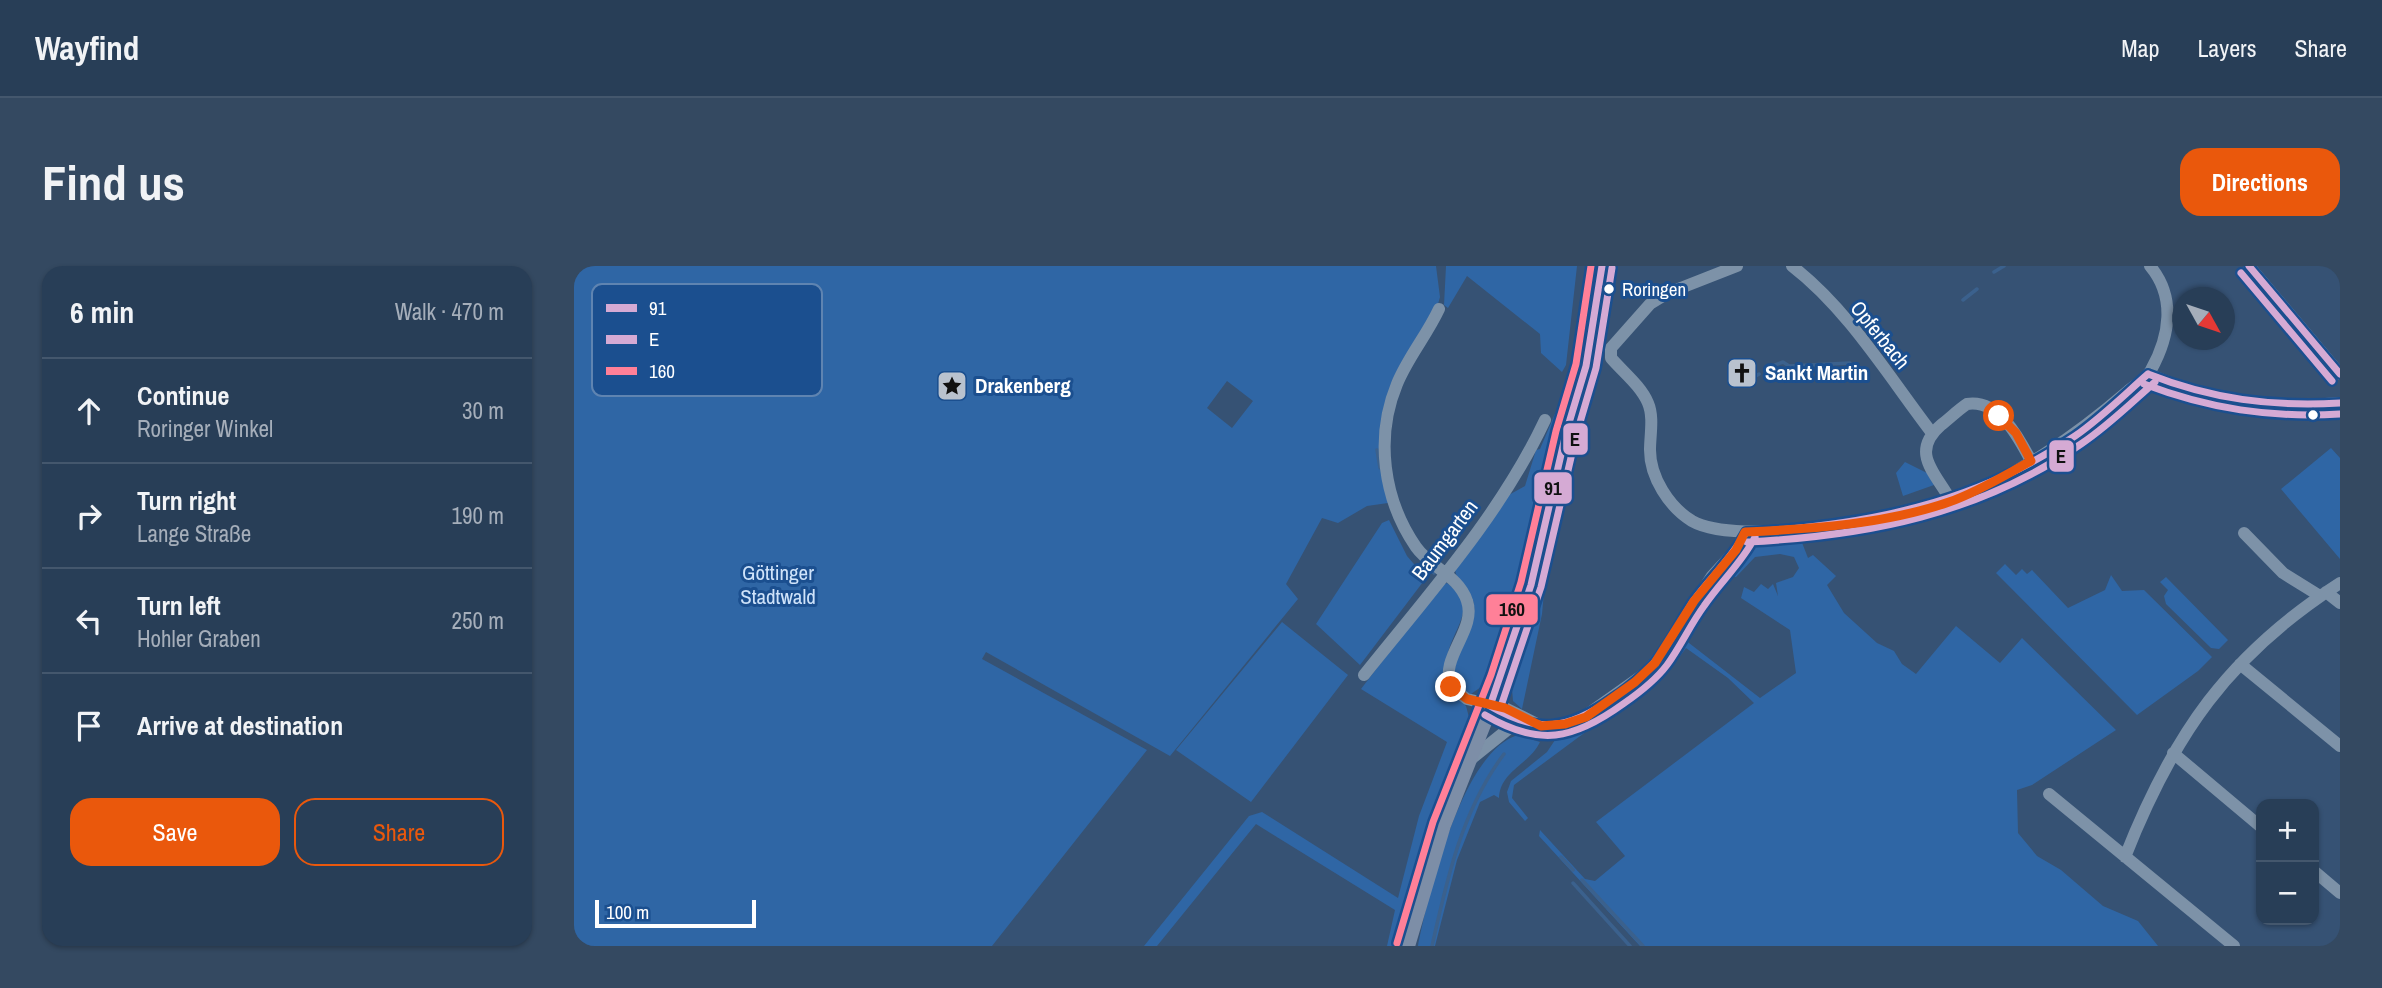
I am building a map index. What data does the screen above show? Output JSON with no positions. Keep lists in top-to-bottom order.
{
  "streets": {
    "street": ["Opferbach", "Baumgarten"]
  },
  "parks": ["Göttinger Stadtwald"],
  "places": {
    "other": ["Roringen"],
    "church": ["Sankt Martin"],
    "place": ["Drakenberg"]
  },
  "lines": ["transit line 91", "transit line 160", "transit line E"],
  "legend": ["91", "E", "160"],
  "scale_bar": "100 m",
  "north": "bottom right",
  "page": {
    "header": "Wayfind",
    "nav": ["Map", "Layers", "Share"],
    "buttons": [
      "Directions",
      ["Save", "Share"]
    ],
    "title": "Find us",
    "heading": ["6 min", "Walk · 470 m"],
    "list": [
      ["Continue", "Roringer Winkel", "30 m"],
      ["Turn right", "Lange Straße", "190 m"],
      ["Turn left", "Hohler Graben", "250 m"],
      "Arrive at destination"
    ],
    "map_buttons": ["+", "−"],
    "scale": "100 m"
  }
}
